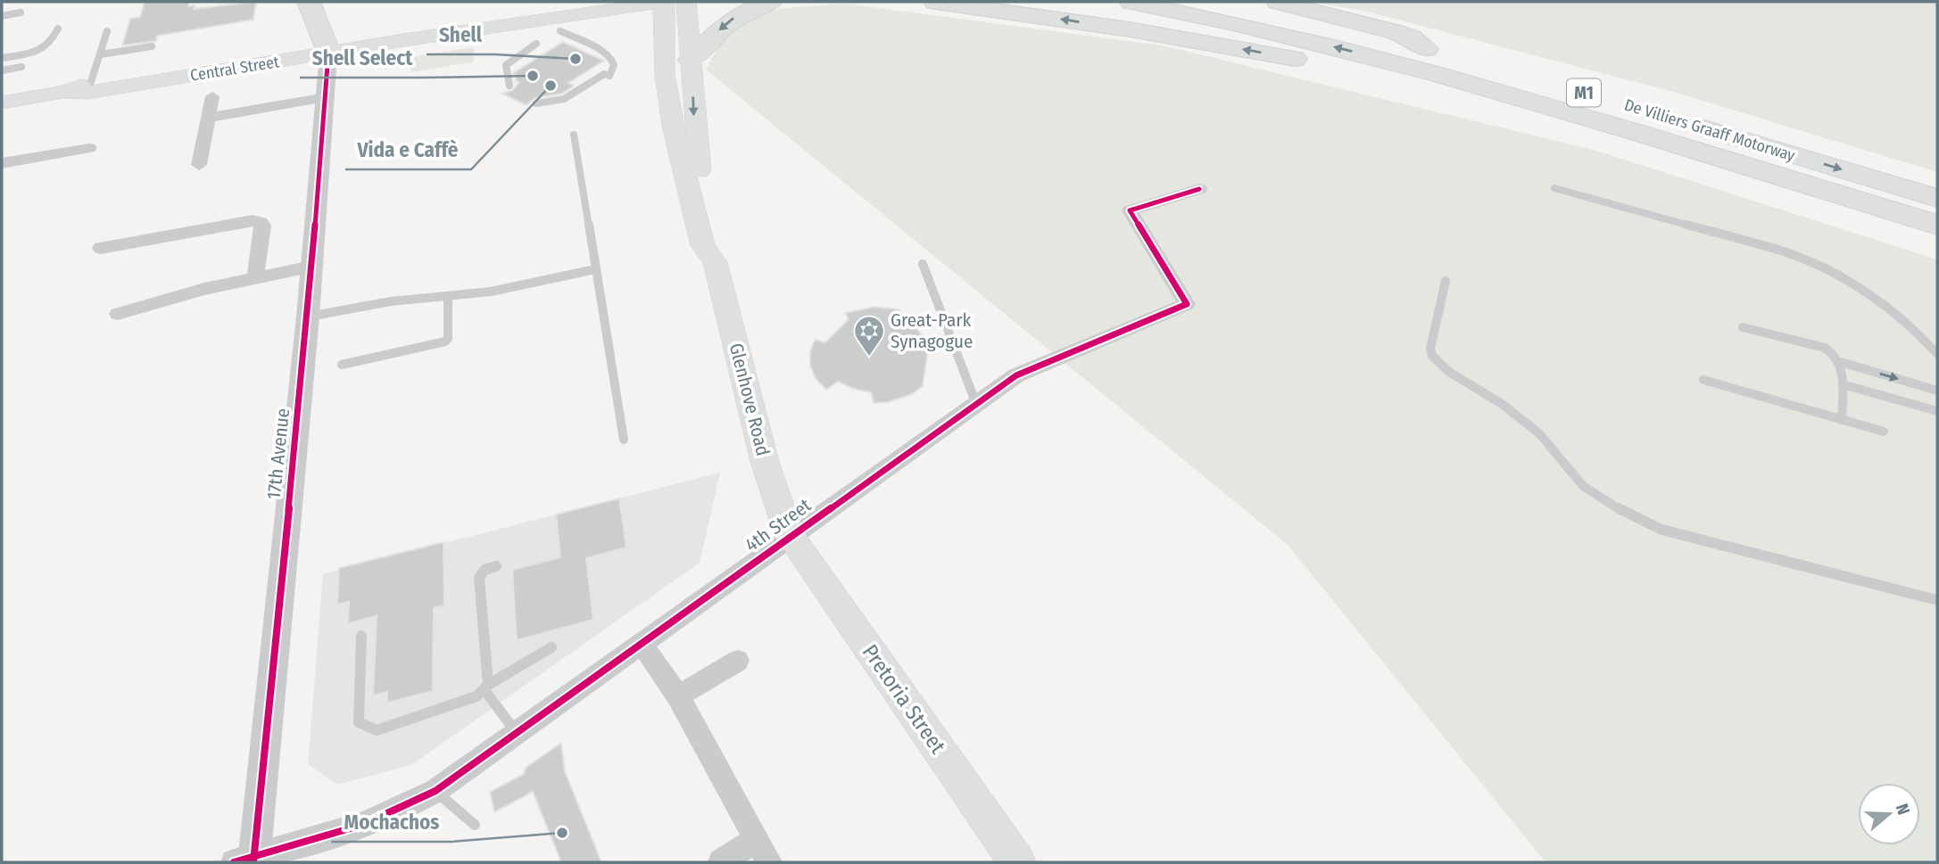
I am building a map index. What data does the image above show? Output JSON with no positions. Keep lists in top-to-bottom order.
{
  "streets": {
    "highway": ["M1", "De Villiers Graaff Motorway"],
    "main road": ["Central Street", "Glenhove Road", "Pretoria Street"],
    "street": ["17th Avenue", "4th Street"]
  },
  "crossings": [
    ["Central Street", "Glenhove Road"],
    ["Central Street", "17th Avenue"],
    ["Glenhove Road", "4th Street"],
    ["Glenhove Road", "Pretoria Street"],
    ["17th Avenue", "4th Street"],
    ["4th Street", "Pretoria Street"]
  ],
  "places": {
    "other": [
      "Shell",
      "Shell Select",
      "Vida e Caffè",
      "Mochachos"
    ],
    "synagogue": ["Great-Park Synagogue"]
  },
  "north": "right"
}
